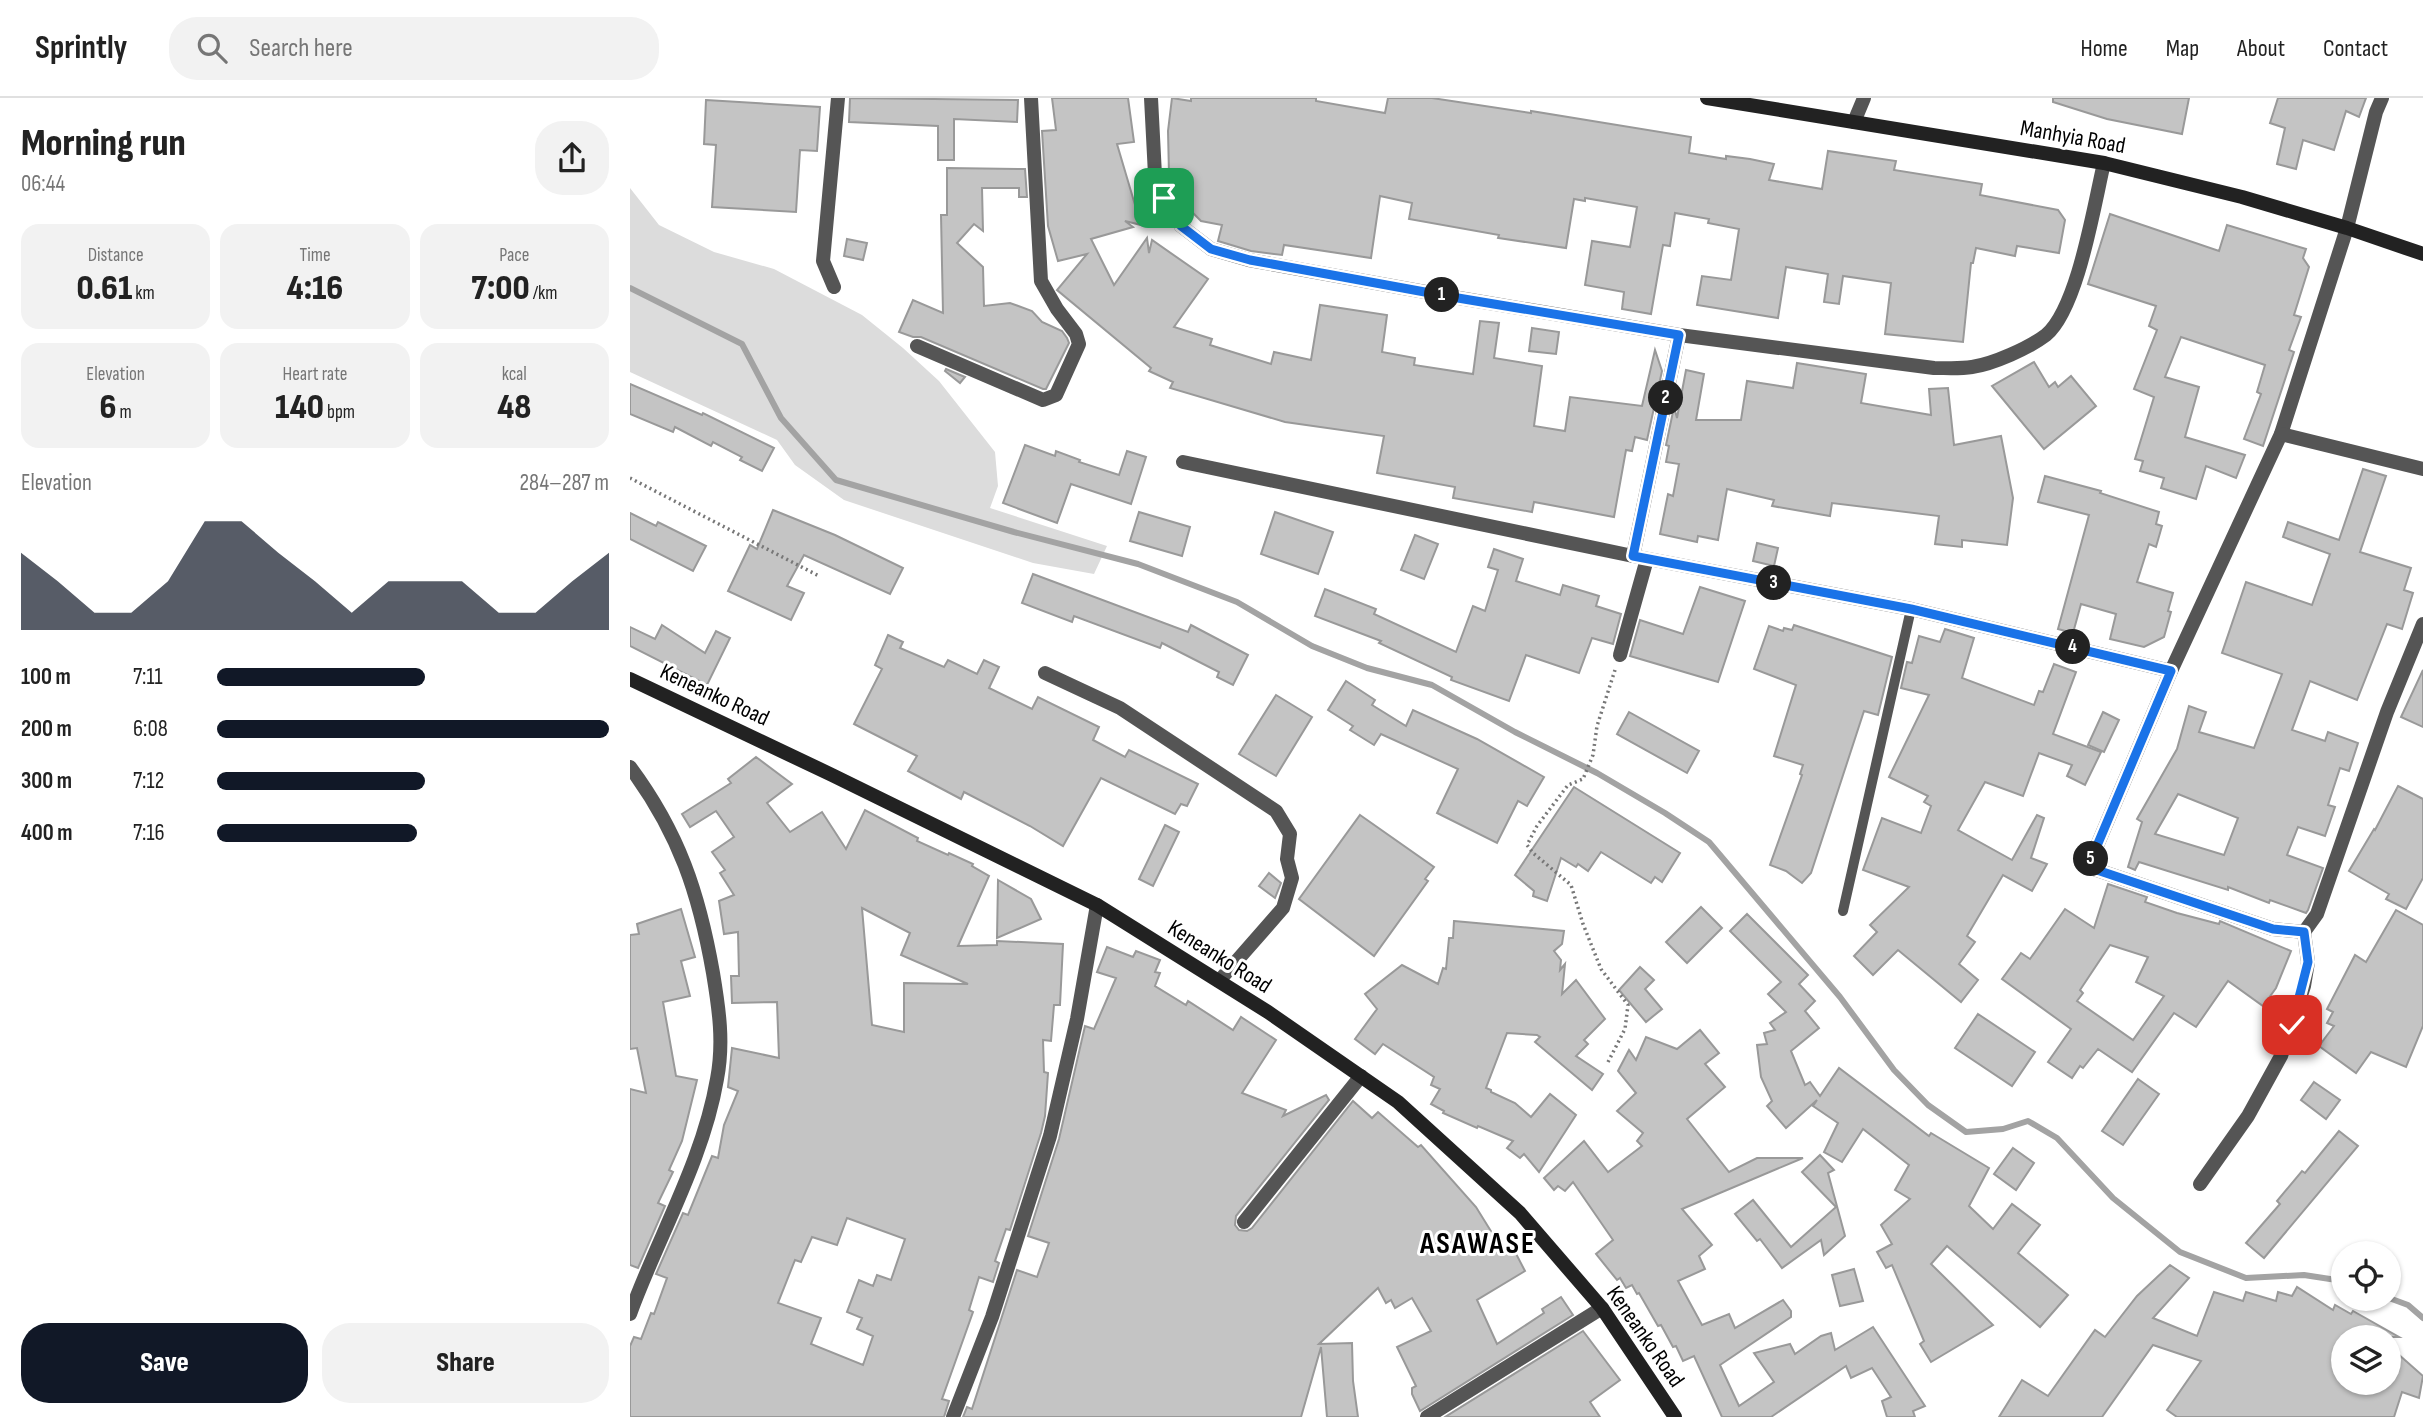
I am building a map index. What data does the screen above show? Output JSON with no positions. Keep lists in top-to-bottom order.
{
  "streets": {
    "street": ["Manhyia Road", "Keneanko Road"]
  },
  "districts": ["ASAWASE"],
  "page": {
    "header": "Sprintly",
    "search": "Search here",
    "nav": [
      "Home",
      "Map",
      "About",
      "Contact"
    ],
    "heading": ["Morning run", "06:44"],
    "stats": [
      ["Distance", "0.61 km"],
      ["Time", "4:16"],
      ["Pace", "7:00 /km"],
      ["Elevation", "6 m"],
      ["Heart rate", "140 bpm"],
      ["kcal", "48"]
    ],
    "pins": [
      "1",
      "2",
      "3",
      "4",
      "5"
    ],
    "chart": ["Elevation", "284–287 m"],
    "list": [
      {
        "name": "100 m",
        "note": "7:11"
      },
      {
        "name": "200 m",
        "note": "6:08"
      },
      {
        "name": "300 m",
        "note": "7:12"
      },
      {
        "name": "400 m",
        "note": "7:16"
      }
    ],
    "buttons": ["Save", "Share"]
  }
}
